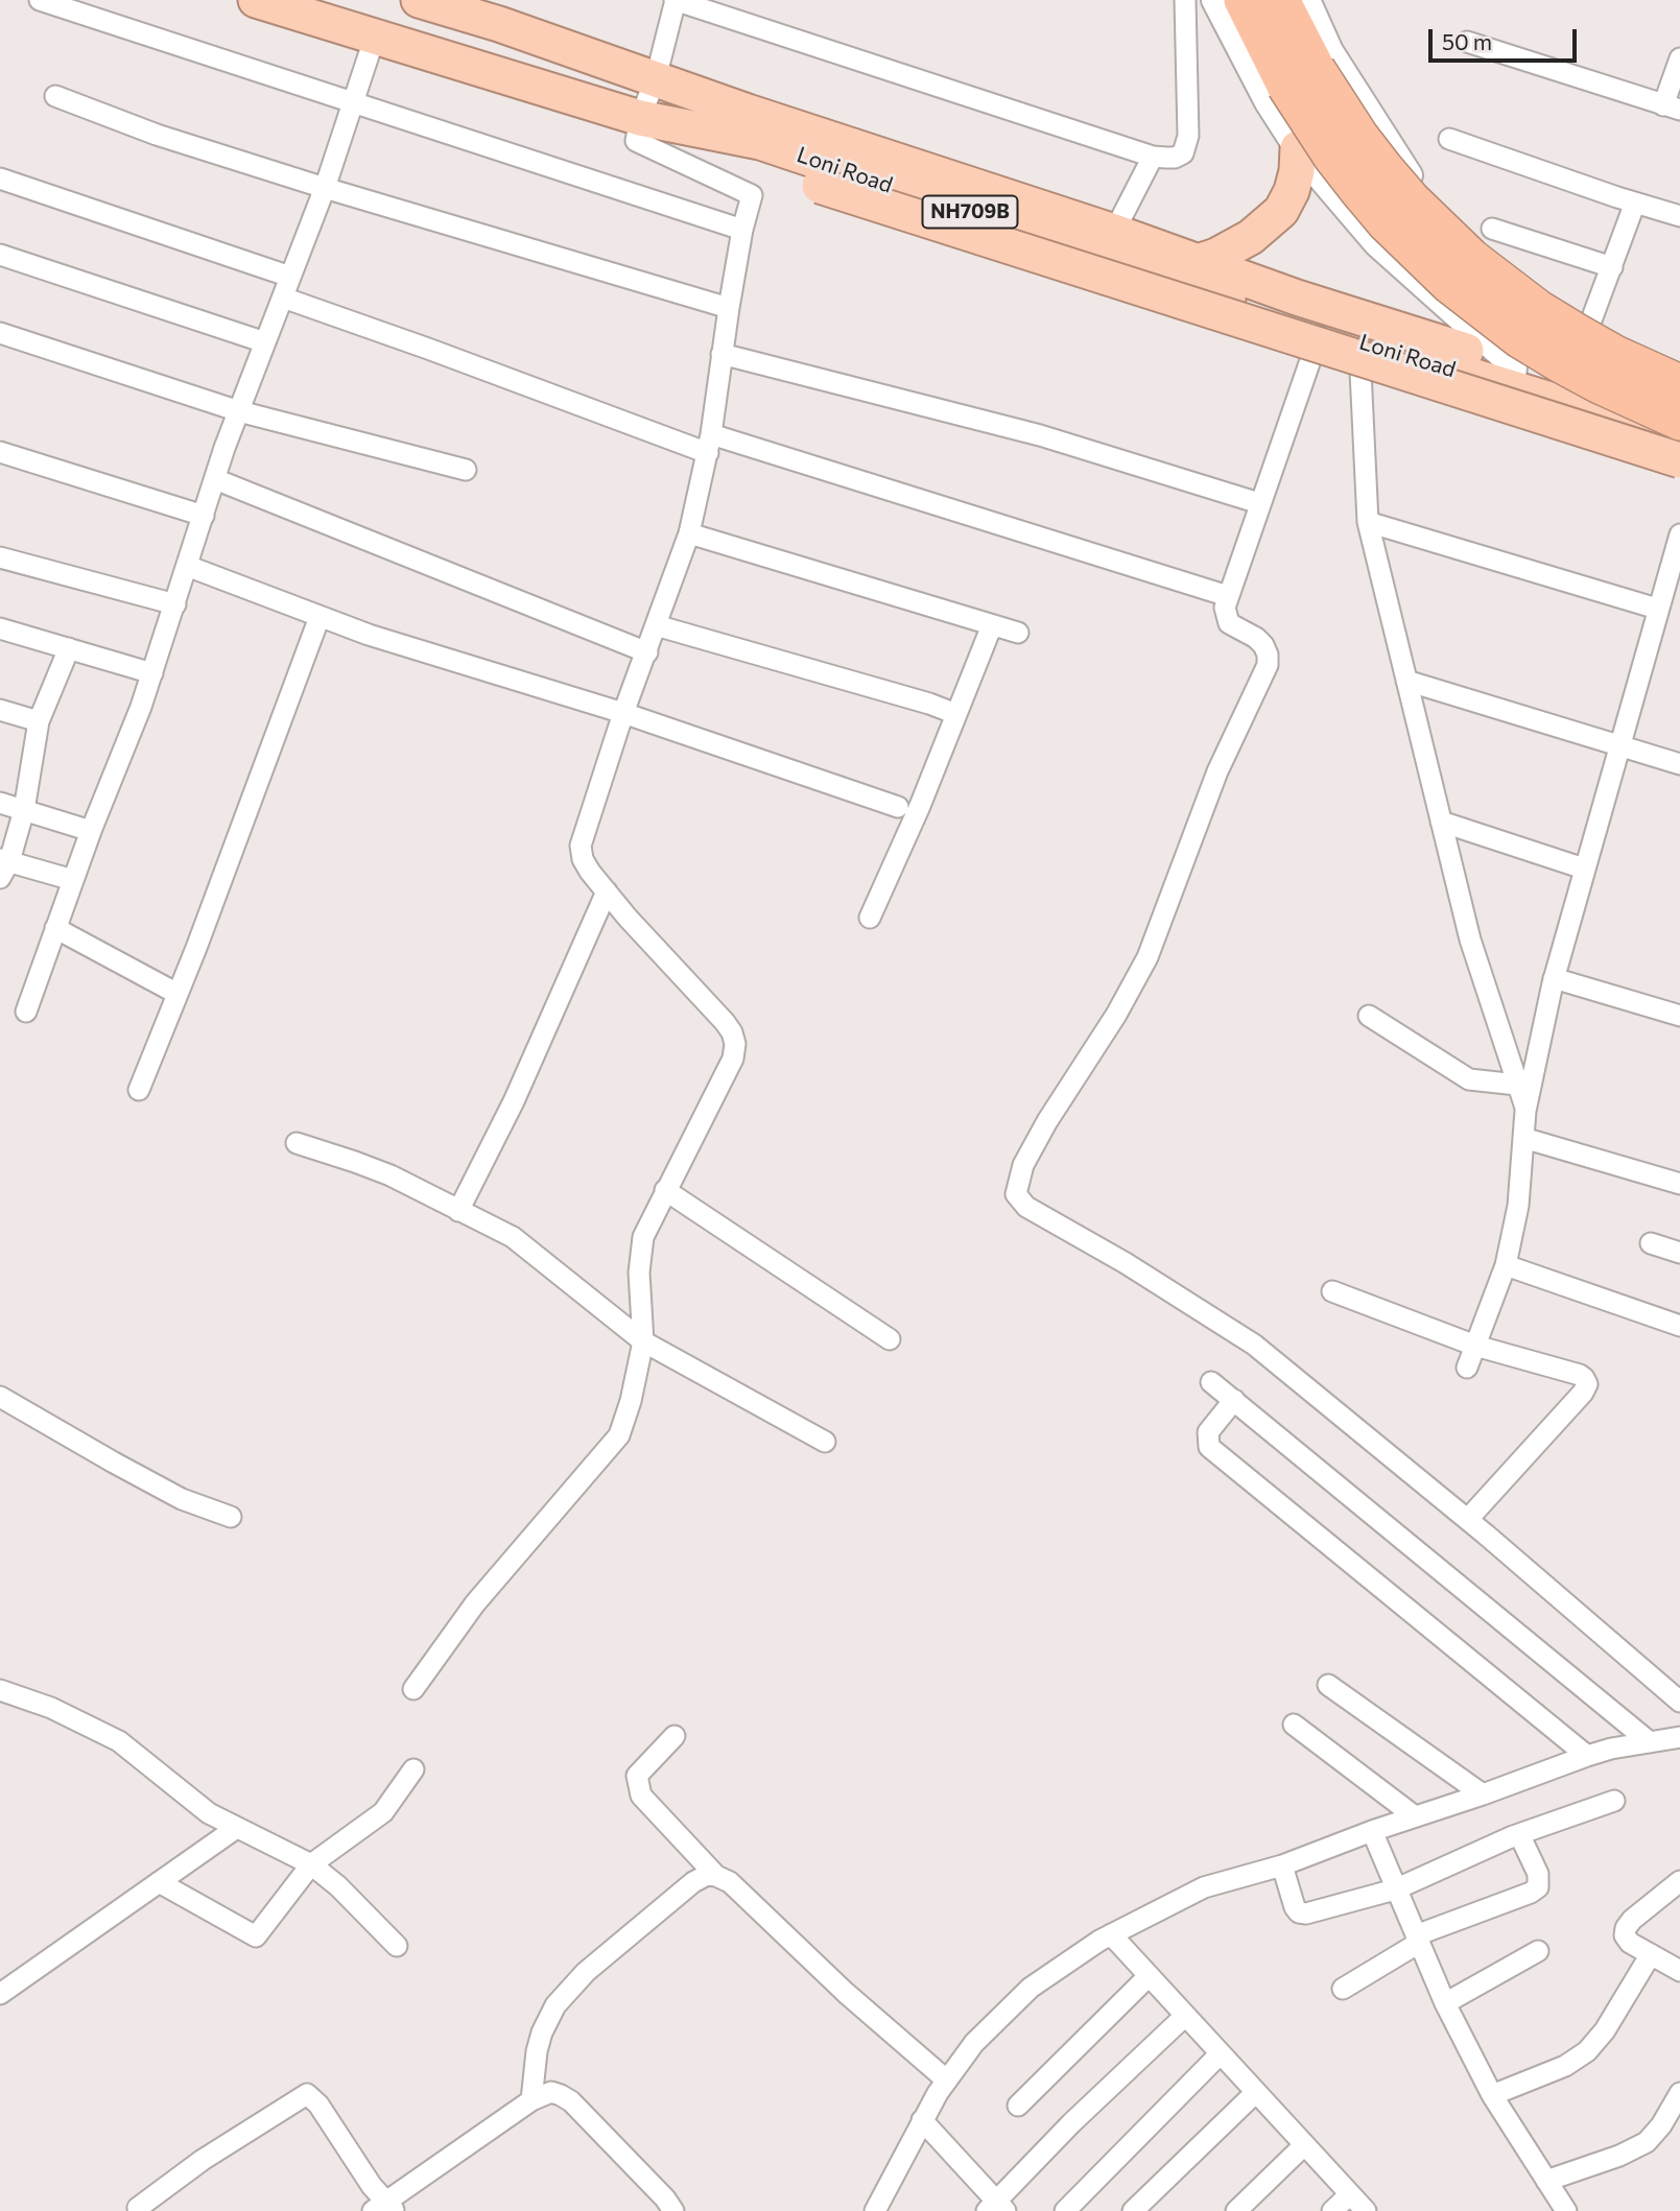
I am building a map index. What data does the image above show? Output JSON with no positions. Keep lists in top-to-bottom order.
{
  "streets": {
    "highway": ["Loni Road", "NH709B"]
  },
  "crossings": [
    ["Loni Road", "NH709B"]
  ],
  "scale_bar": "50 m"
}
